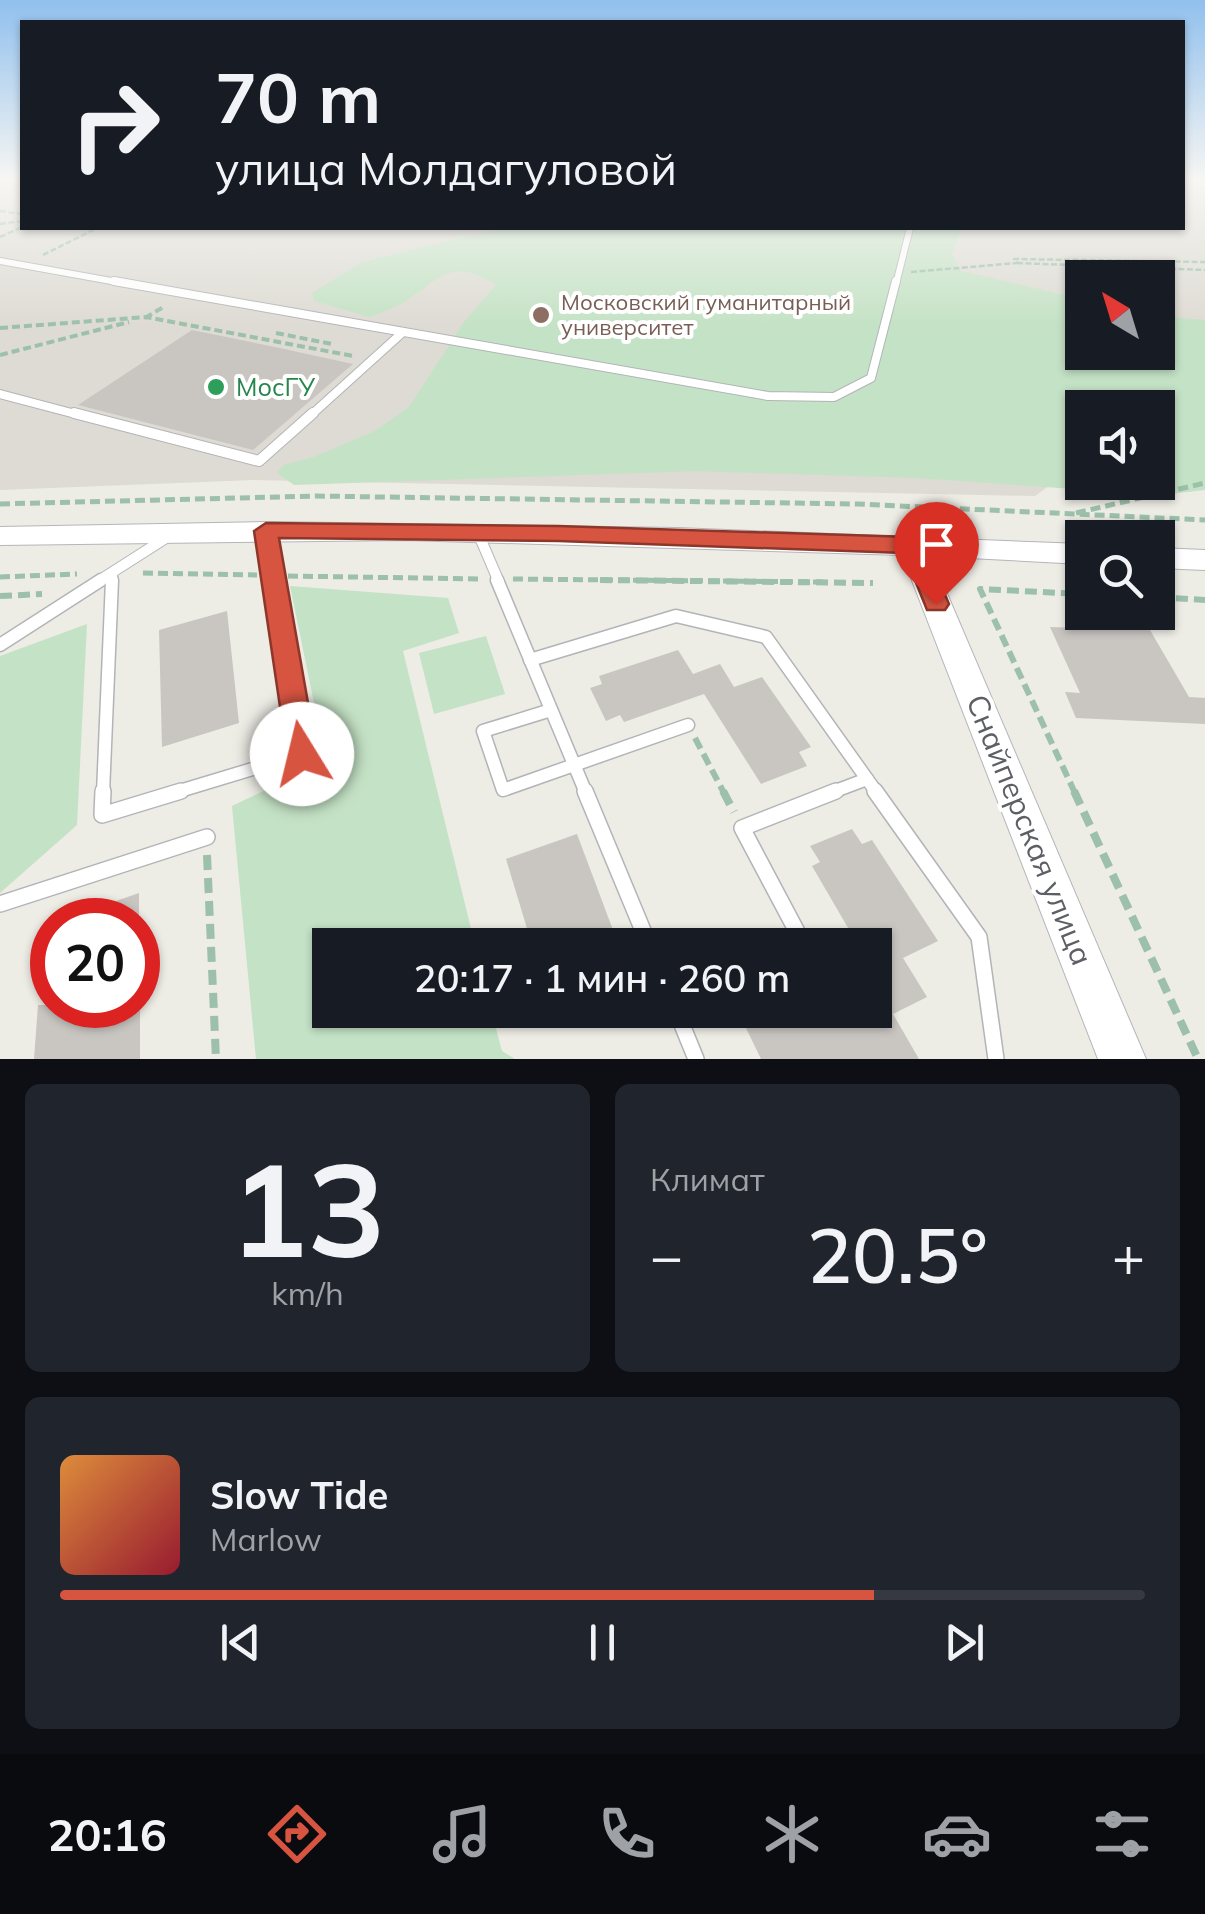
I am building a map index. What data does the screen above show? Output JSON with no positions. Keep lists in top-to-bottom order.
{
  "streets": {
    "street": ["Снайперская улица"]
  },
  "places": ["Московский гуманитарный университет", "МосГУ"],
  "north": "top left",
  "page": {
    "turn": ["70 m", "улица Молдагуловой"],
    "limit": "20",
    "trip": "20:17 · 1 мин · 260 m",
    "tile": [
      ["13", "km/h"],
      "Климат"
    ],
    "heat": ["−", "20.5°", "+"],
    "song": ["Slow Tide", "Marlow"],
    "tabs": "20:16"
  }
}
